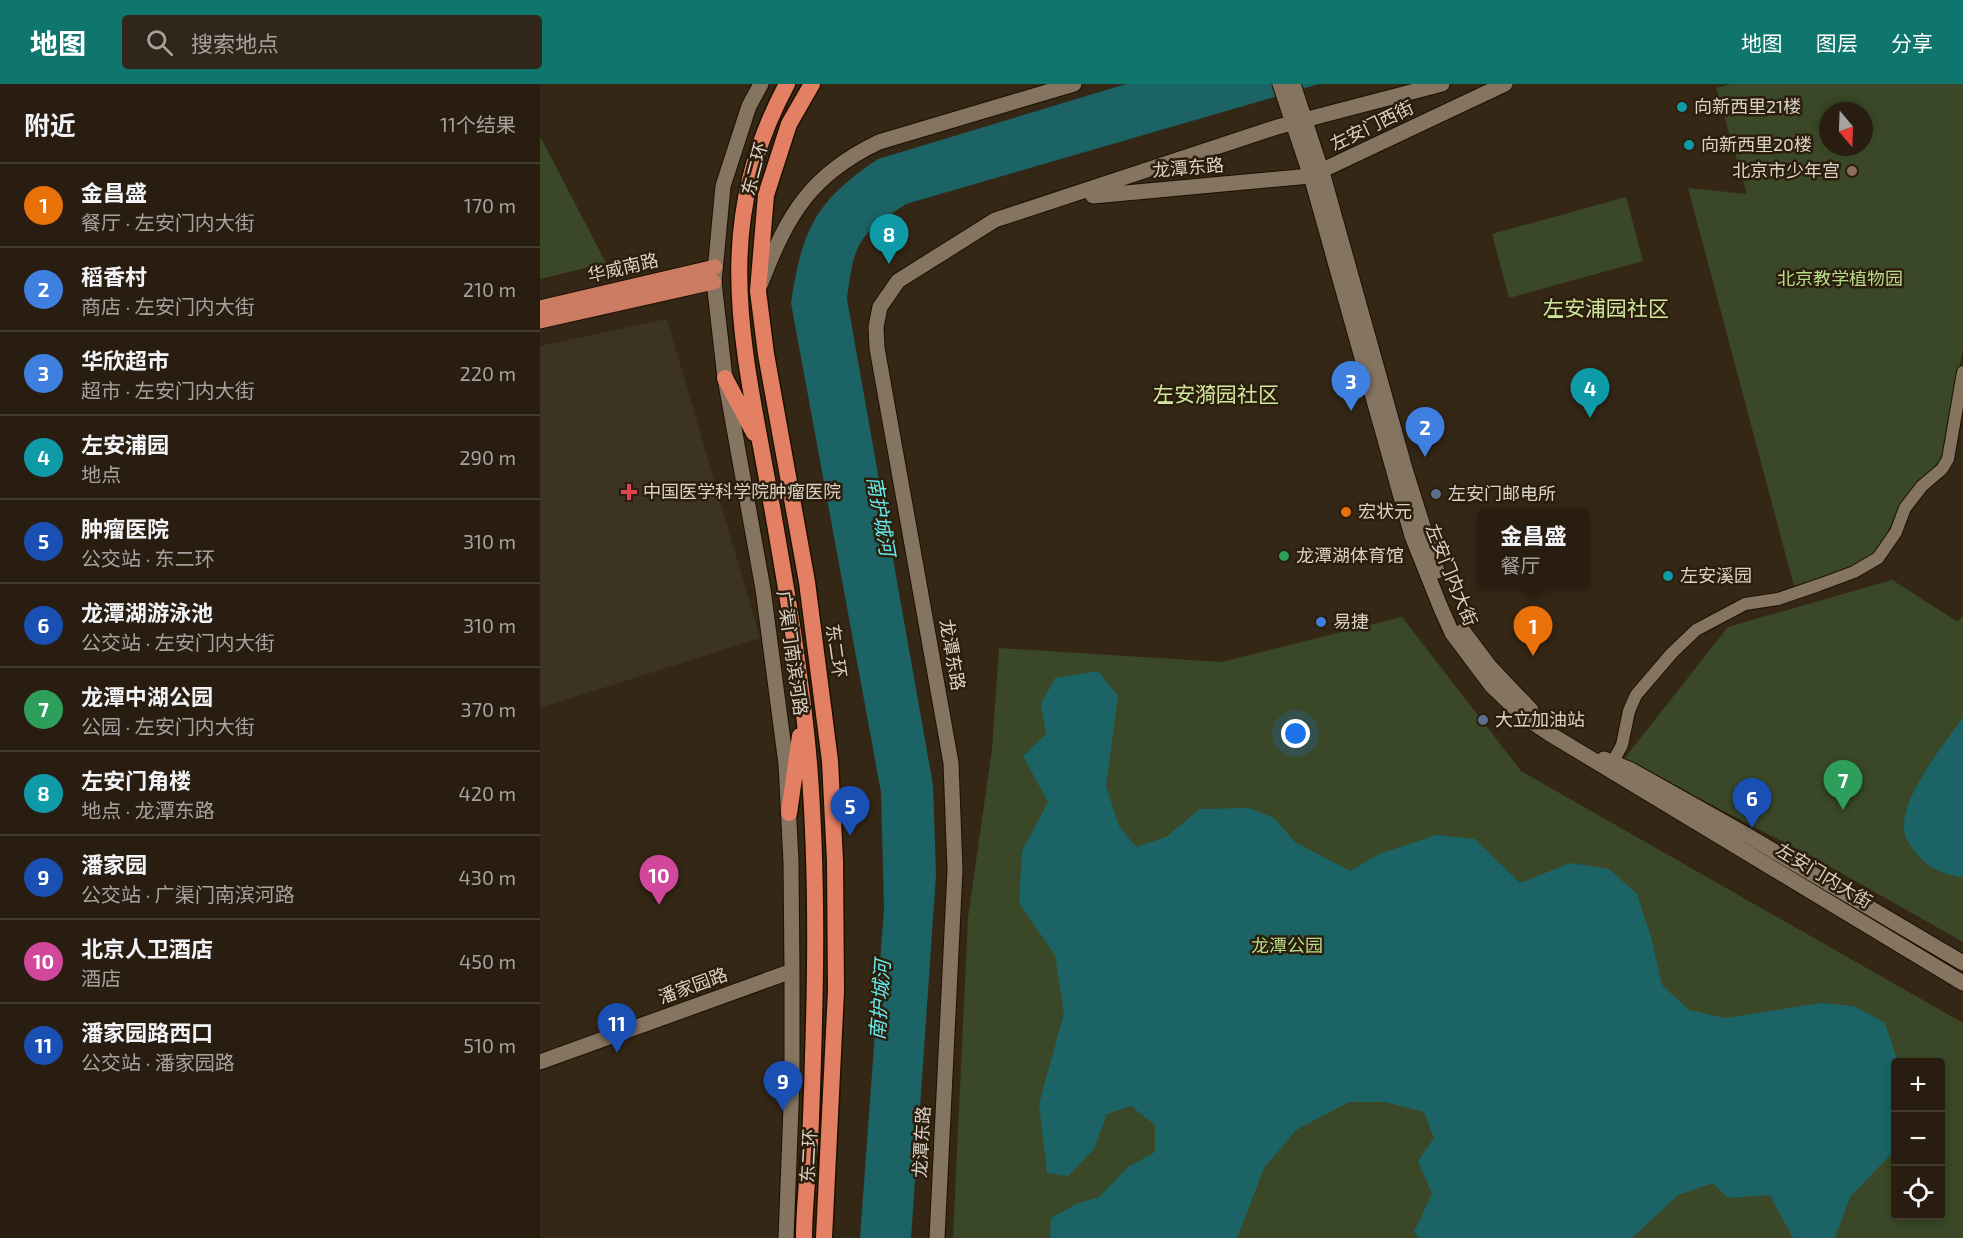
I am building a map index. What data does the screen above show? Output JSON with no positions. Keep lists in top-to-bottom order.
{
  "streets": {
    "highway": ["东二环"],
    "main road": ["华威南路"],
    "street": [
      "左安门西街",
      "龙潭东路",
      "左安门内大街",
      "广渠门南滨河路",
      "潘家园路"
    ]
  },
  "crossings": [
    ["左安门西街", "龙潭东路"],
    ["左安门西街", "左安门内大街"],
    ["龙潭东路", "左安门内大街"],
    ["华威南路", "广渠门南滨河路"],
    ["广渠门南滨河路", "潘家园路"]
  ],
  "districts": ["左安浦园社区", "左安漪园社区"],
  "water": ["南护城河"],
  "parks": ["北京教学植物园", "龙潭公园"],
  "places": {
    "other": [
      "向新西里21楼",
      "向新西里20楼",
      "北京市少年宫",
      "左安门邮电所",
      "宏状元",
      "龙潭湖体育馆",
      "左安溪园",
      "易捷",
      "大立加油站"
    ],
    "health": ["中国医学科学院肿瘤医院"]
  },
  "north": "bottom",
  "page": {
    "header": "地图",
    "search": "搜索地点",
    "nav": ["地图", "图层", "分享"],
    "heading": ["附近", "11个结果"],
    "list": [
      {
        "mark": "1",
        "name": "金昌盛",
        "note": "餐厅 · 左安门内大街",
        "value": "170 m"
      },
      {
        "mark": "2",
        "name": "稻香村",
        "note": "商店 · 左安门内大街",
        "value": "210 m"
      },
      {
        "mark": "3",
        "name": "华欣超市",
        "note": "超市 · 左安门内大街",
        "value": "220 m"
      },
      {
        "mark": "4",
        "name": "左安浦园",
        "note": "地点",
        "value": "290 m"
      },
      {
        "mark": "5",
        "name": "肿瘤医院",
        "note": "公交站 · 东二环",
        "value": "310 m"
      },
      {
        "mark": "6",
        "name": "龙潭湖游泳池",
        "note": "公交站 · 左安门内大街",
        "value": "310 m"
      },
      {
        "mark": "7",
        "name": "龙潭中湖公园",
        "note": "公园 · 左安门内大街",
        "value": "370 m"
      },
      {
        "mark": "8",
        "name": "左安门角楼",
        "note": "地点 · 龙潭东路",
        "value": "420 m"
      },
      {
        "mark": "9",
        "name": "潘家园",
        "note": "公交站 · 广渠门南滨河路",
        "value": "430 m"
      },
      {
        "mark": "10",
        "name": "北京人卫酒店",
        "note": "酒店",
        "value": "450 m"
      },
      {
        "mark": "11",
        "name": "潘家园路西口",
        "note": "公交站 · 潘家园路",
        "value": "510 m"
      }
    ],
    "pins": [
      "8",
      "3",
      "4",
      "2",
      "1",
      "7",
      "6",
      "5",
      "10",
      "11",
      "9"
    ],
    "popup": ["金昌盛", "餐厅"],
    "map_buttons": ["+", "−"]
  }
}
